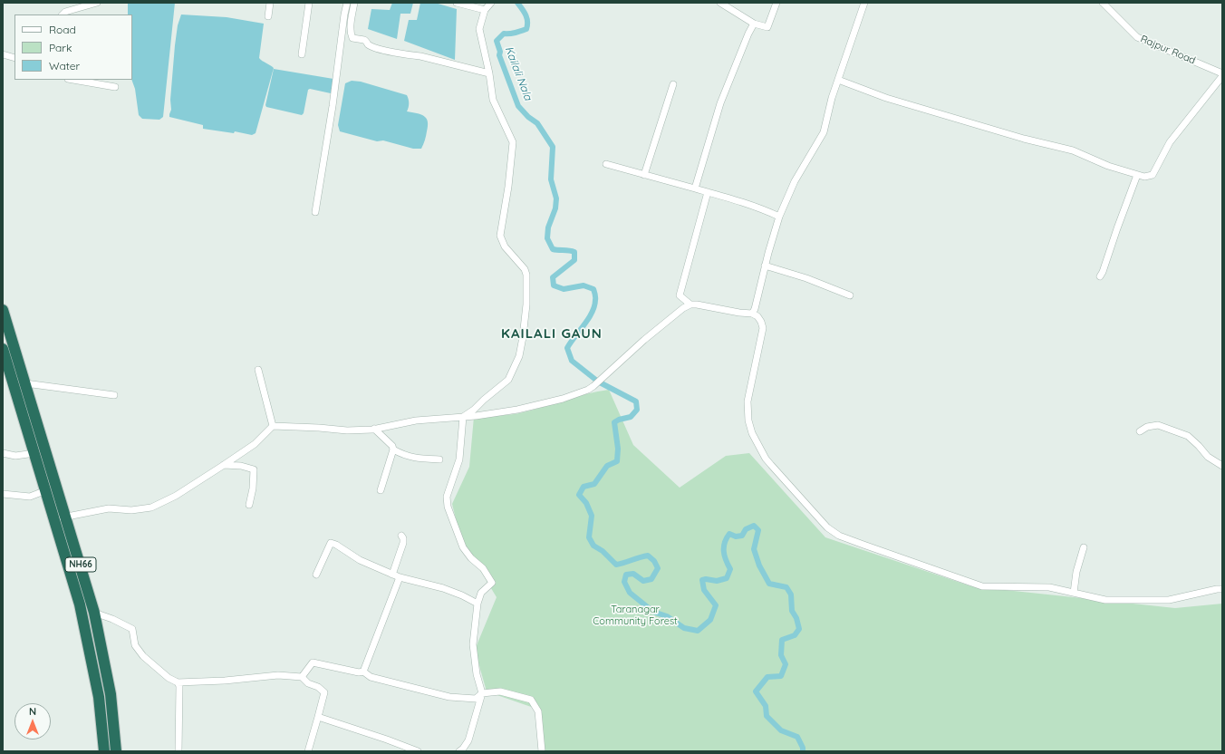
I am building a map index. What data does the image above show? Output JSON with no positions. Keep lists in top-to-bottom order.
{
  "streets": {
    "highway": ["NH66"],
    "street": ["Rajpur Road"]
  },
  "districts": ["KAILALI GAUN"],
  "water": ["Kailali Nala"],
  "parks": ["Taranagar Community Forest"],
  "legend": ["Road", "Park", "Water"],
  "north": "top"
}
